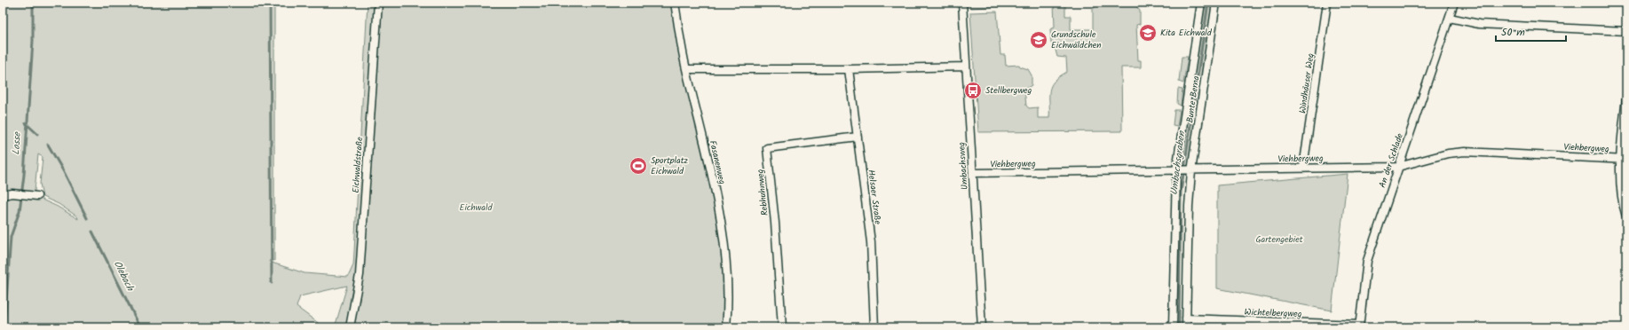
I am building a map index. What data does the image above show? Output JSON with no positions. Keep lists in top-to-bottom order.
{
  "streets": {
    "street": [
      "Windhäuser Weg",
      "Bunte Berna",
      "Viehbergweg",
      "An der Schlade",
      "Fasanenweg",
      "Eichwaldstraße",
      "Umbachsweg",
      "Rebhuhnweg",
      "Helsaer Straße",
      "Wichtelbergweg"
    ]
  },
  "crossings": [
    ["Windhäuser Weg", "Viehbergweg"],
    ["Bunte Berna", "Viehbergweg"],
    ["Bunte Berna", "Wichtelbergweg"],
    ["Viehbergweg", "An der Schlade"],
    ["Viehbergweg", "Umbachsweg"],
    ["An der Schlade", "Wichtelbergweg"],
    ["Rebhuhnweg", "Helsaer Straße"]
  ],
  "water": ["Losse", "Umbachsgraben", "Olebach"],
  "parks": ["Eichwald", "Gartengebiet"],
  "places": {
    "school or university": ["Kita Eichwald", "Grundschule Eichwäldchen"],
    "bus stop": ["Stellbergweg"],
    "sports": ["Sportplatz Eichwald"]
  },
  "scale_bar": "50 m"
}
